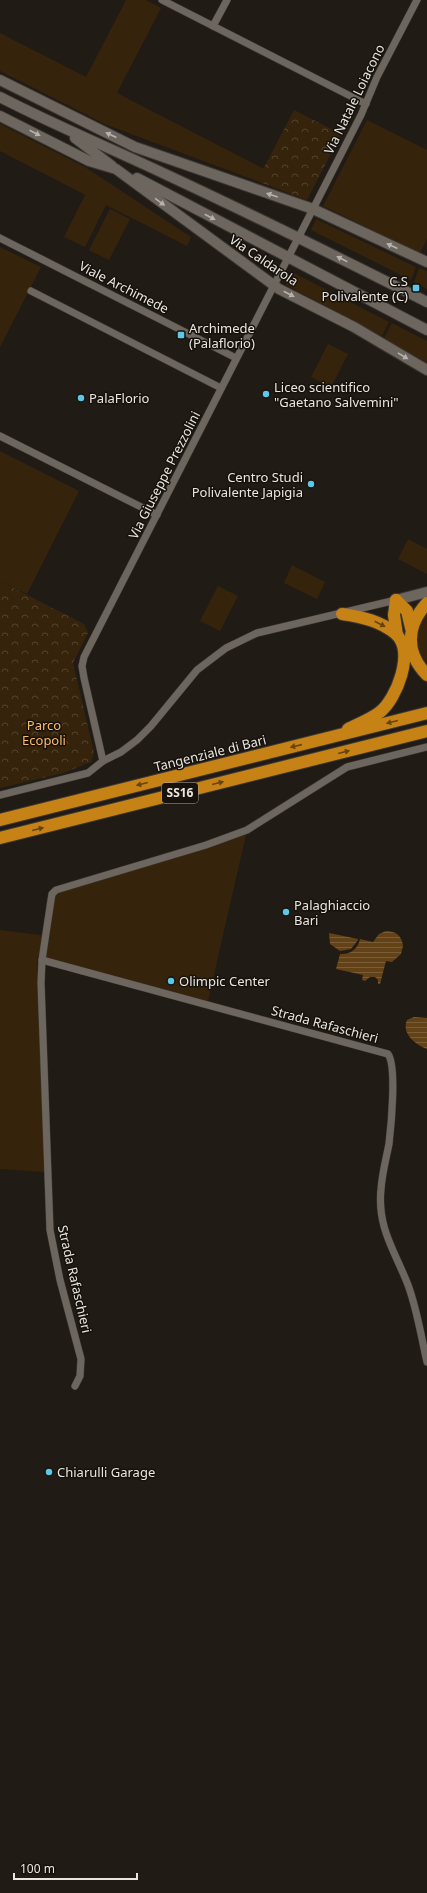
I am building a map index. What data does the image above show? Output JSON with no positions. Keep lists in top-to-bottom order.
{
  "streets": {
    "highway": ["Tangenziale di Bari", "SS16"],
    "street": [
      "Via Natale Loiacono",
      "Via Caldarola",
      "Viale Archimede",
      "Via Giuseppe Prezzolini",
      "Strada Rafaschieri"
    ]
  },
  "crossings": [
    ["Via Natale Loiacono", "Via Caldarola"],
    ["Via Natale Loiacono", "Via Giuseppe Prezzolini"],
    ["Via Caldarola", "Via Giuseppe Prezzolini"],
    ["Viale Archimede", "Via Giuseppe Prezzolini"]
  ],
  "parks": ["Parco Ecopoli"],
  "places": {
    "transit": ["C.S Polivalente (C)", "Archimede (Palaflorio)"],
    "other": [
      "Liceo scientifico \"Gaetano Salvemini\"",
      "PalaFlorio",
      "Centro Studi Polivalente Japigia",
      "Palaghiaccio Bari",
      "Olimpic Center",
      "Chiarulli Garage"
    ]
  },
  "scale_bar": "100 m"
}
